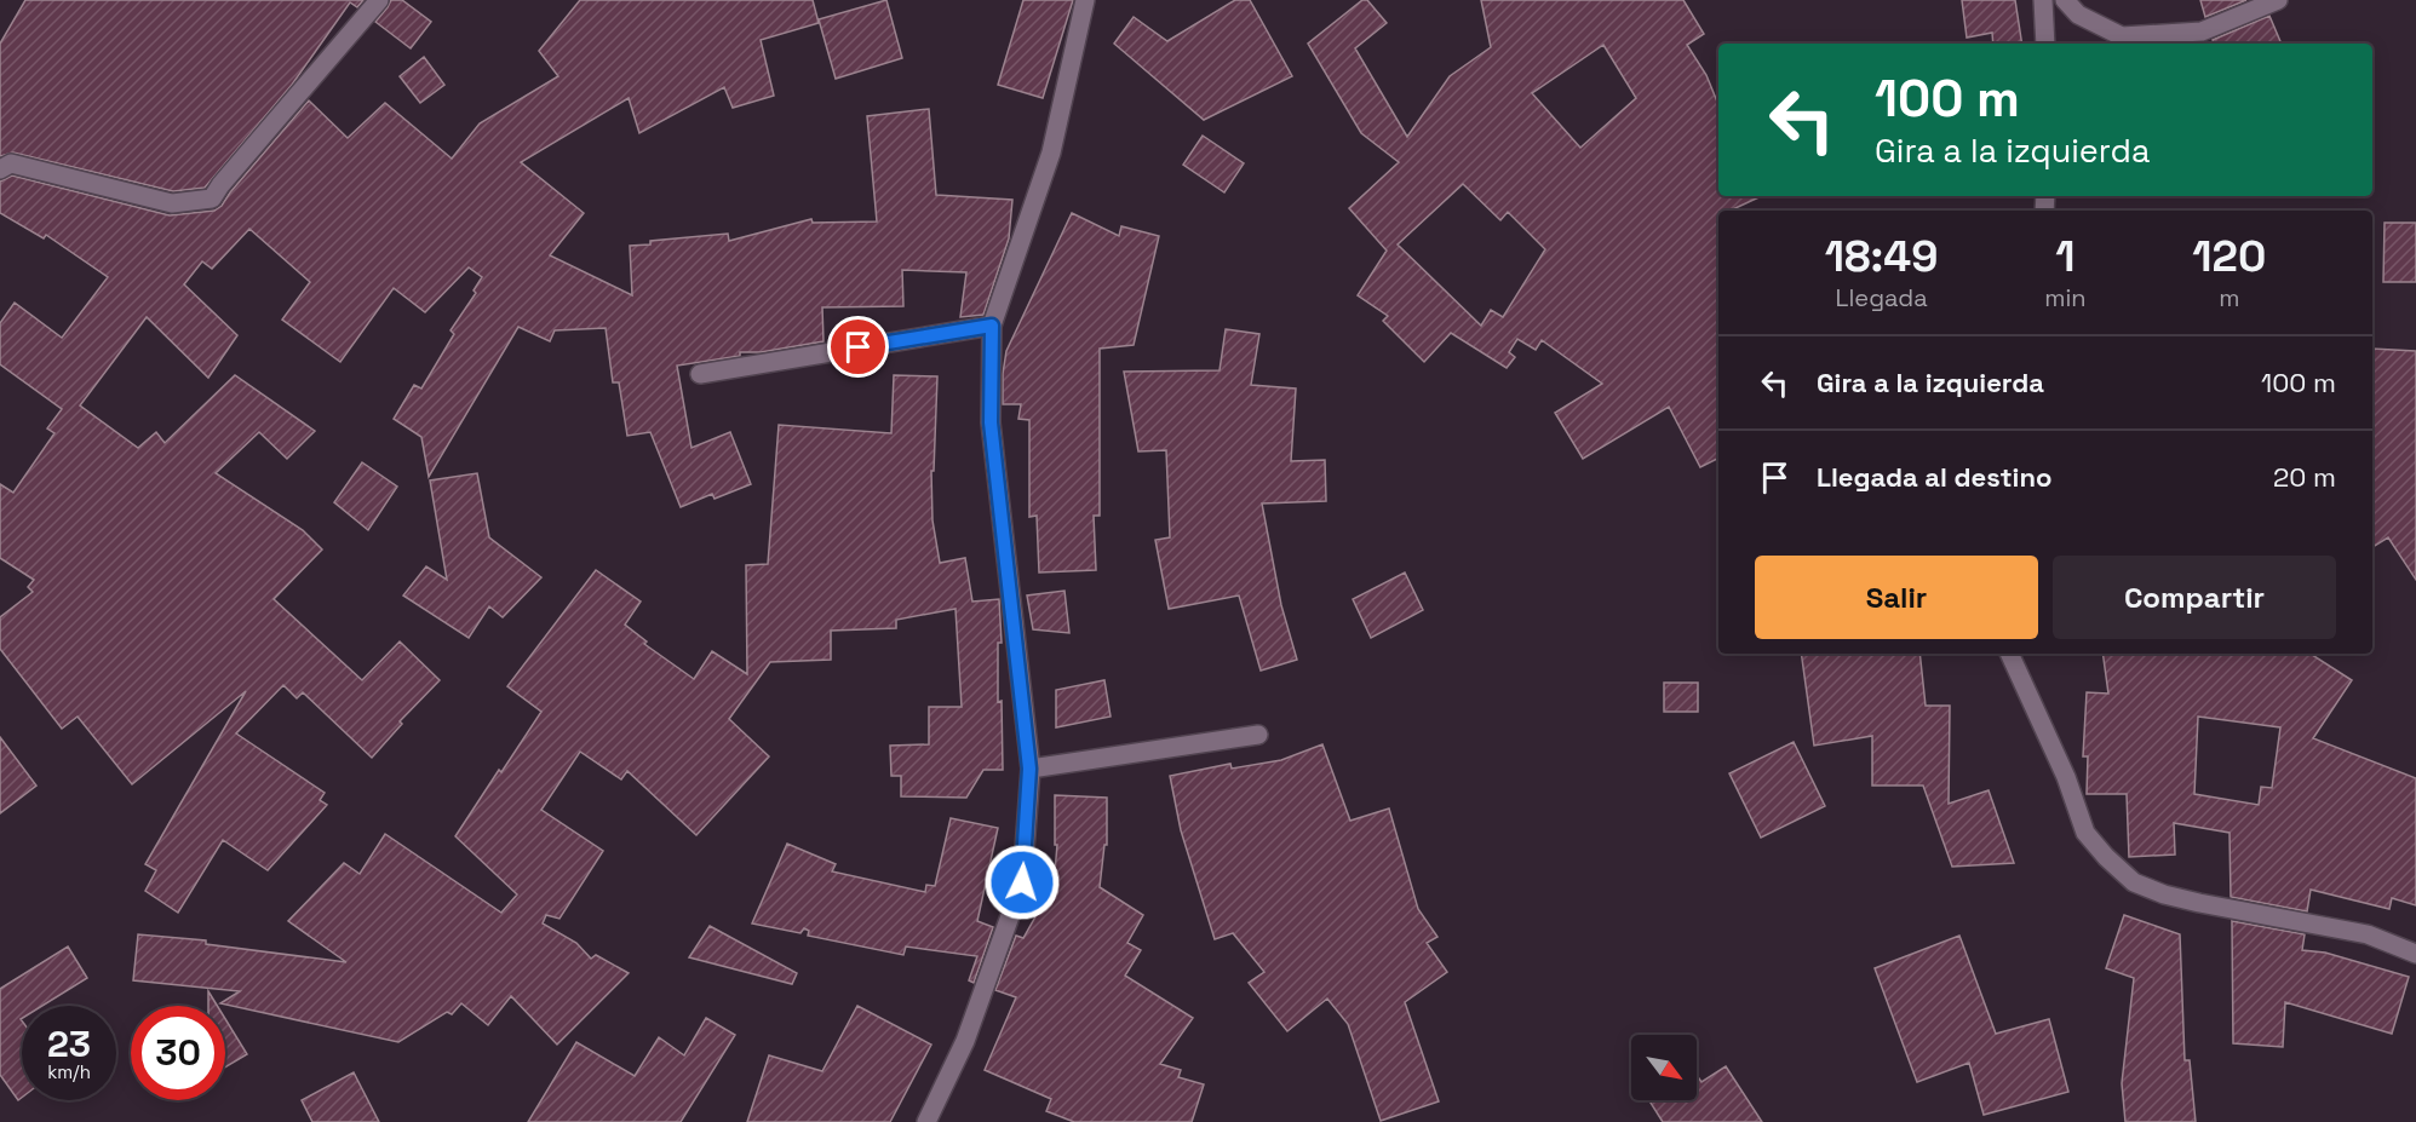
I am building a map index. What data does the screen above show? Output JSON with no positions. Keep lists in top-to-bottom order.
{
  "north": "bottom right",
  "page": {
    "turn": ["100 m", "Gira a la izquierda"],
    "eta": [
      "18:49",
      "Llegada",
      "1",
      "min",
      "120",
      "m"
    ],
    "list": [
      {
        "name": "Gira a la izquierda",
        "value": "100 m"
      },
      {
        "name": "Llegada al destino",
        "value": "20 m"
      }
    ],
    "buttons": ["Salir", "Compartir"],
    "speed": "23 km/h",
    "limit": "30"
  }
}
